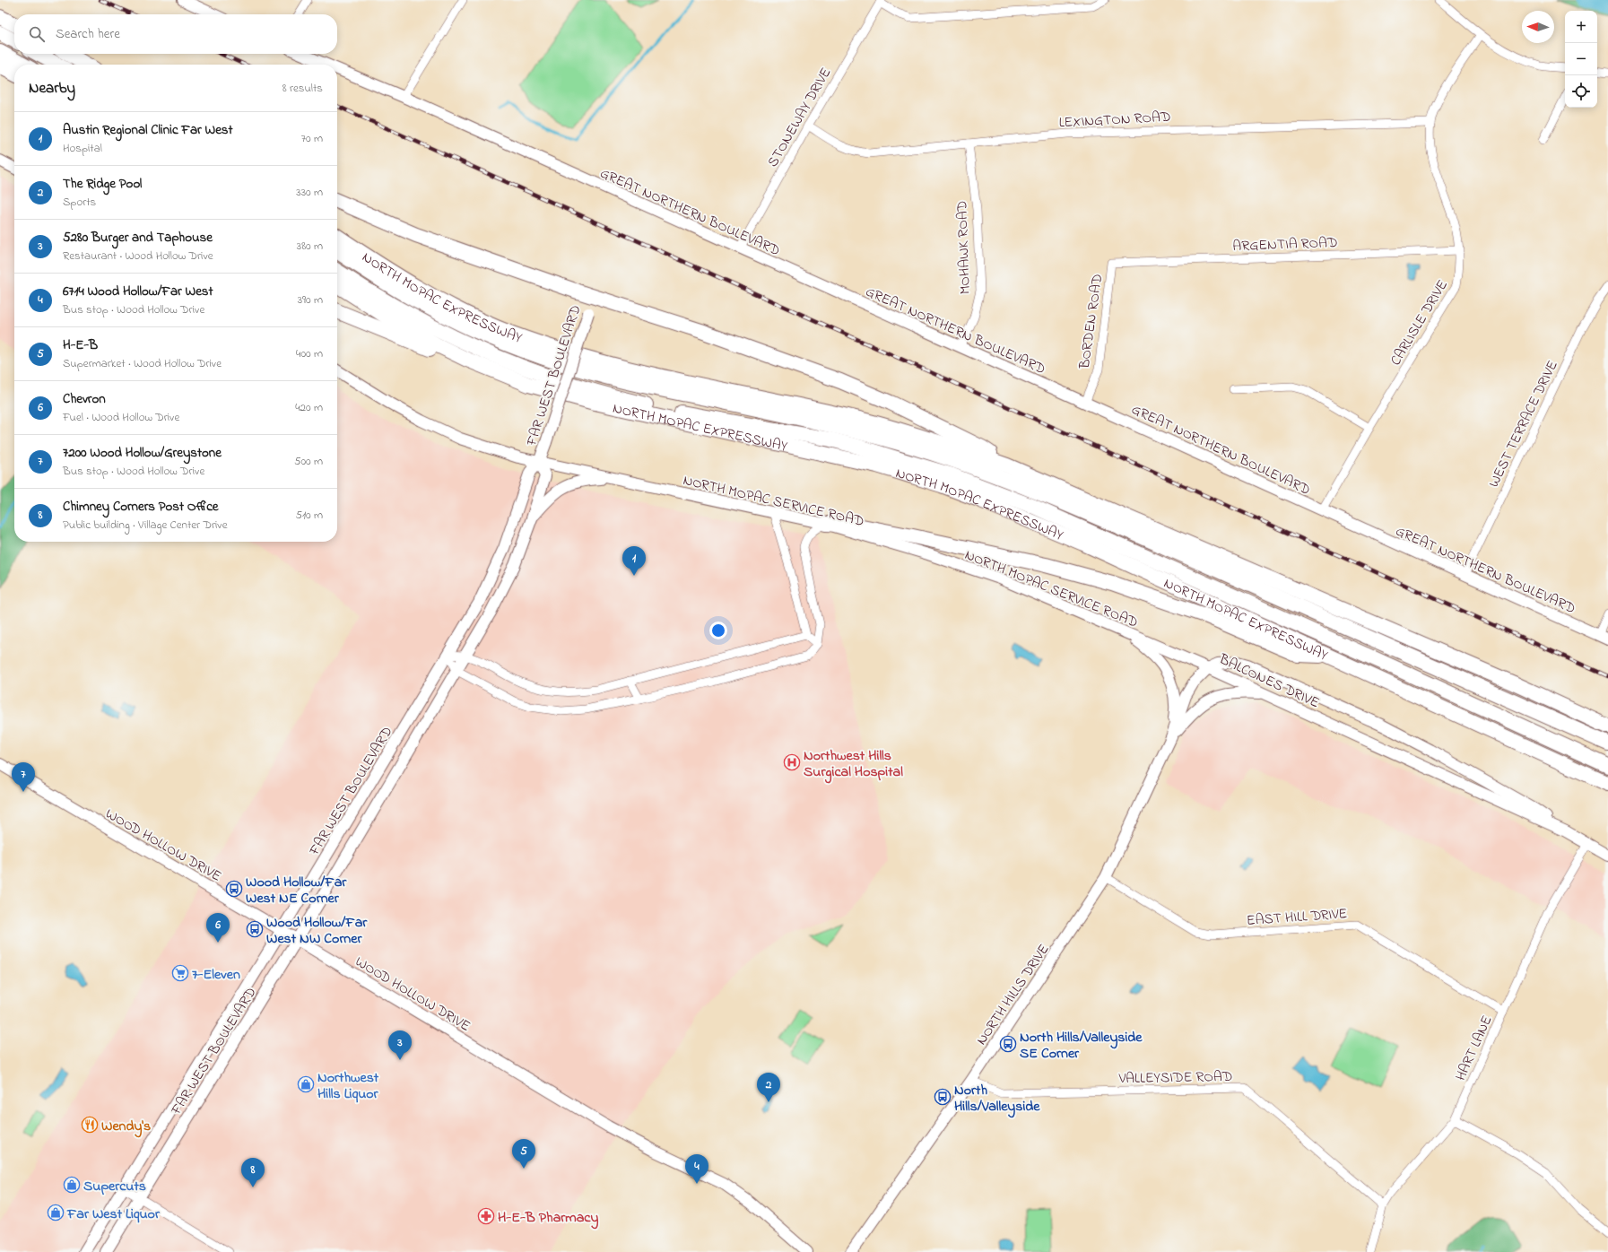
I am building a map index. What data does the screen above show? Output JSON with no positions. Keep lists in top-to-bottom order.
{
  "streets": {
    "highway": ["NORTH MOPAC EXPRESSWAY"],
    "street": [
      "STONEWAY DRIVE",
      "LEXINGTON ROAD",
      "GREAT NORTHERN BOULEVARD",
      "ARGENTIA ROAD",
      "MOHAWK ROAD",
      "BORDEN ROAD",
      "CARLISLE DRIVE",
      "FAR WEST BOULEVARD",
      "WEST TERRACE DRIVE",
      "NORTH MOPAC SERVICE ROAD",
      "BALCONES DRIVE",
      "WOOD HOLLOW DRIVE",
      "EAST HILL DRIVE",
      "NORTH HILLS DRIVE",
      "HART LANE",
      "VALLEYSIDE ROAD"
    ]
  },
  "crossings": [
    ["STONEWAY DRIVE", "LEXINGTON ROAD"],
    ["STONEWAY DRIVE", "GREAT NORTHERN BOULEVARD"],
    ["LEXINGTON ROAD", "MOHAWK ROAD"],
    ["LEXINGTON ROAD", "CARLISLE DRIVE"],
    ["GREAT NORTHERN BOULEVARD", "MOHAWK ROAD"],
    ["GREAT NORTHERN BOULEVARD", "BORDEN ROAD"],
    ["GREAT NORTHERN BOULEVARD", "CARLISLE DRIVE"],
    ["GREAT NORTHERN BOULEVARD", "WEST TERRACE DRIVE"],
    ["ARGENTIA ROAD", "BORDEN ROAD"],
    ["ARGENTIA ROAD", "CARLISLE DRIVE"],
    ["FAR WEST BOULEVARD", "NORTH MOPAC SERVICE ROAD"],
    ["FAR WEST BOULEVARD", "WOOD HOLLOW DRIVE"],
    ["NORTH MOPAC SERVICE ROAD", "BALCONES DRIVE"],
    ["NORTH MOPAC SERVICE ROAD", "NORTH HILLS DRIVE"],
    ["BALCONES DRIVE", "NORTH HILLS DRIVE"],
    ["BALCONES DRIVE", "HART LANE"],
    ["EAST HILL DRIVE", "NORTH HILLS DRIVE"],
    ["EAST HILL DRIVE", "HART LANE"],
    ["NORTH HILLS DRIVE", "VALLEYSIDE ROAD"],
    ["HART LANE", "VALLEYSIDE ROAD"]
  ],
  "places": {
    "hospital": ["Northwest Hills Surgical Hospital"],
    "bus stop": [
      "Wood Hollow/Far West NE Corner",
      "Wood Hollow/Far West NW Corner",
      "North Hills/Valleyside SE Corner",
      "North Hills/Valleyside"
    ],
    "supermarket": ["7-Eleven"],
    "shop": ["Northwest Hills Liquor", "Supercuts", "Far West Liquor"],
    "restaurant": ["Wendy's"],
    "pharmacy": ["H-E-B Pharmacy"]
  },
  "north": "left",
  "page": {
    "map_buttons": ["+", "−"],
    "search": "Search here",
    "heading": ["Nearby", "8 results"],
    "list": [
      {
        "mark": "1",
        "name": "Austin Regional Clinic Far West",
        "note": "Hospital",
        "value": "70 m"
      },
      {
        "mark": "2",
        "name": "The Ridge Pool",
        "note": "Sports",
        "value": "330 m"
      },
      {
        "mark": "3",
        "name": "5280 Burger and Taphouse",
        "note": "Restaurant · Wood Hollow Drive",
        "value": "380 m"
      },
      {
        "mark": "4",
        "name": "6714 Wood Hollow/Far West",
        "note": "Bus stop · Wood Hollow Drive",
        "value": "390 m"
      },
      {
        "mark": "5",
        "name": "H-E-B",
        "note": "Supermarket · Wood Hollow Drive",
        "value": "400 m"
      },
      {
        "mark": "6",
        "name": "Chevron",
        "note": "Fuel · Wood Hollow Drive",
        "value": "420 m"
      },
      {
        "mark": "7",
        "name": "7200 Wood Hollow/Greystone",
        "note": "Bus stop · Wood Hollow Drive",
        "value": "500 m"
      },
      {
        "mark": "8",
        "name": "Chimney Corners Post Office",
        "note": "Public building · Village Center Drive",
        "value": "510 m"
      }
    ],
    "pins": [
      "1",
      "7",
      "6",
      "3",
      "2",
      "5",
      "4",
      "8"
    ]
  }
}
